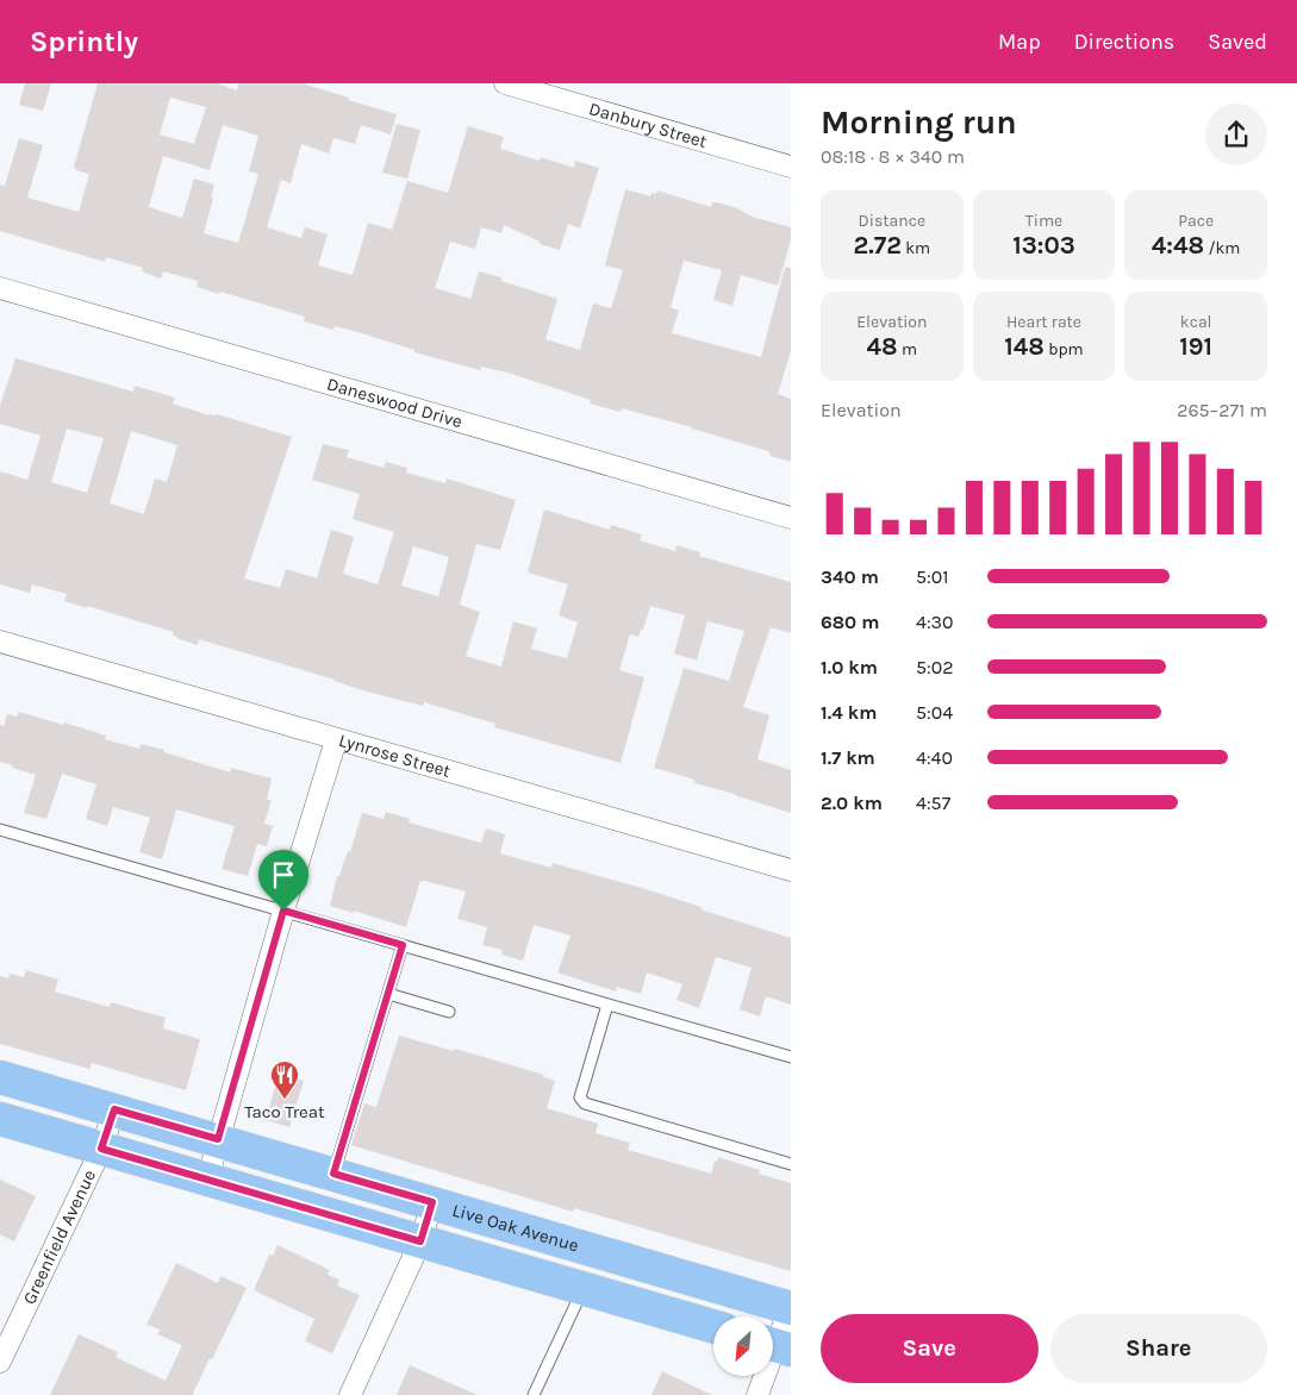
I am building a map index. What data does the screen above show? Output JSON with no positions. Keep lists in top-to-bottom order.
{
  "streets": {
    "main road": ["Live Oak Avenue"],
    "street": [
      "Danbury Street",
      "Daneswood Drive",
      "Lynrose Street",
      "Greenfield Avenue"
    ]
  },
  "crossings": [
    ["Live Oak Avenue", "Greenfield Avenue"]
  ],
  "places": {
    "restaurant": ["Taco Treat"]
  },
  "north": "bottom left",
  "page": {
    "header": "Sprintly",
    "nav": ["Map", "Directions", "Saved"],
    "heading": ["Morning run", "08:18 · 8 × 340 m"],
    "stats": [
      ["Distance", "2.72 km"],
      ["Time", "13:03"],
      ["Pace", "4:48 /km"],
      ["Elevation", "48 m"],
      ["Heart rate", "148 bpm"],
      ["kcal", "191"]
    ],
    "chart": ["Elevation", "265–271 m"],
    "list": [
      {
        "name": "340 m",
        "note": "5:01"
      },
      {
        "name": "680 m",
        "note": "4:30"
      },
      {
        "name": "1.0 km",
        "note": "5:02"
      },
      {
        "name": "1.4 km",
        "note": "5:04"
      },
      {
        "name": "1.7 km",
        "note": "4:40"
      },
      {
        "name": "2.0 km",
        "note": "4:57"
      }
    ],
    "buttons": ["Save", "Share"]
  }
}
